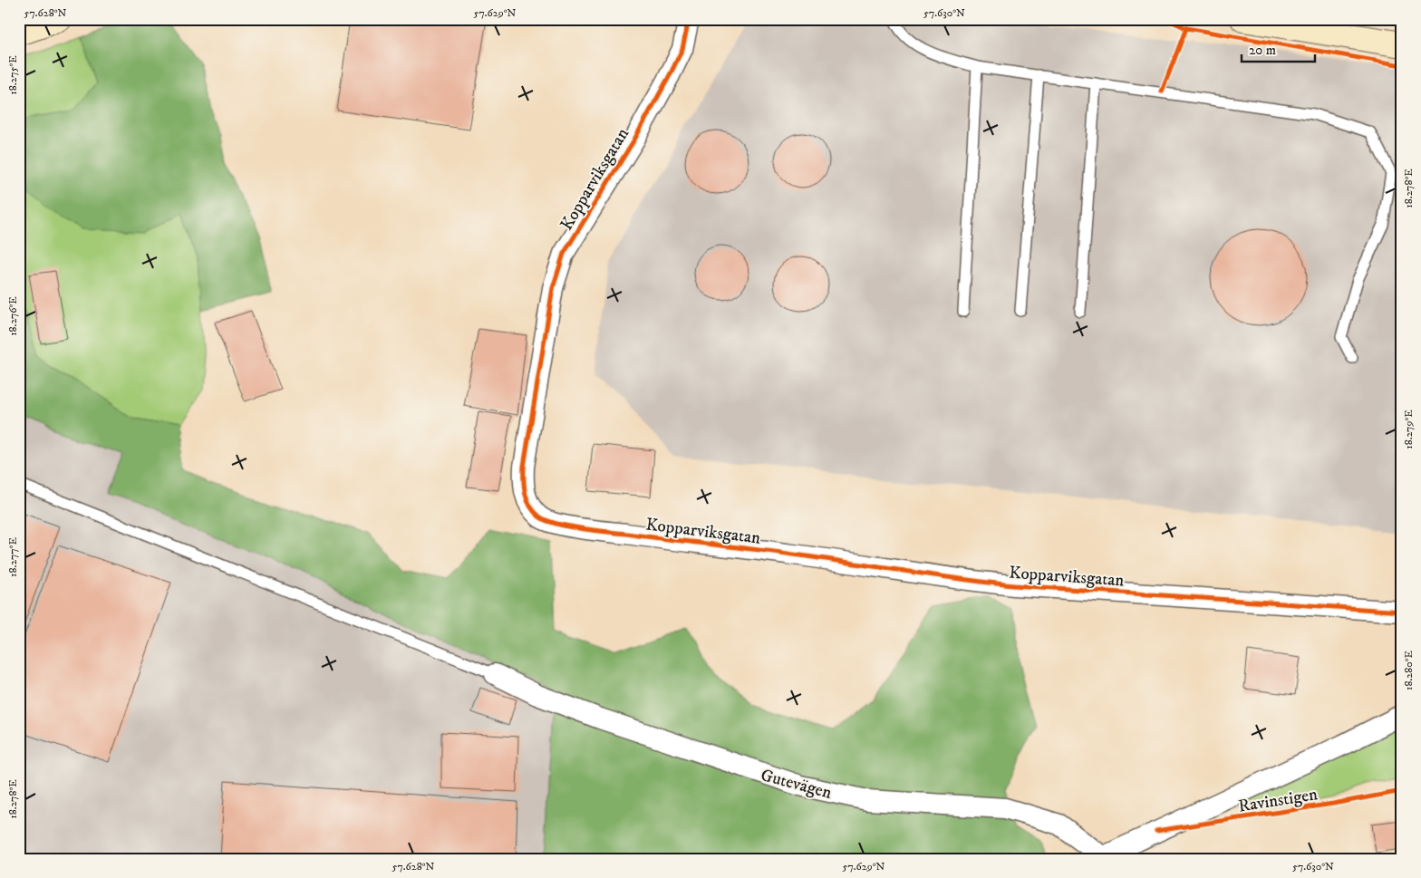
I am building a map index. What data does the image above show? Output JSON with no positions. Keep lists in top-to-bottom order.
{
  "streets": {
    "street": ["Kopparviksgatan", "Gutevägen"],
    "cycle path": ["Ravinstigen"]
  },
  "scale_bar": "20 m",
  "coordinates": [
    "57.628°N",
    "57.629°N",
    "57.630°N",
    "18.275°E",
    "18.278°E",
    "18.276°E",
    "18.279°E",
    "18.277°E",
    "18.280°E"
  ]
}
